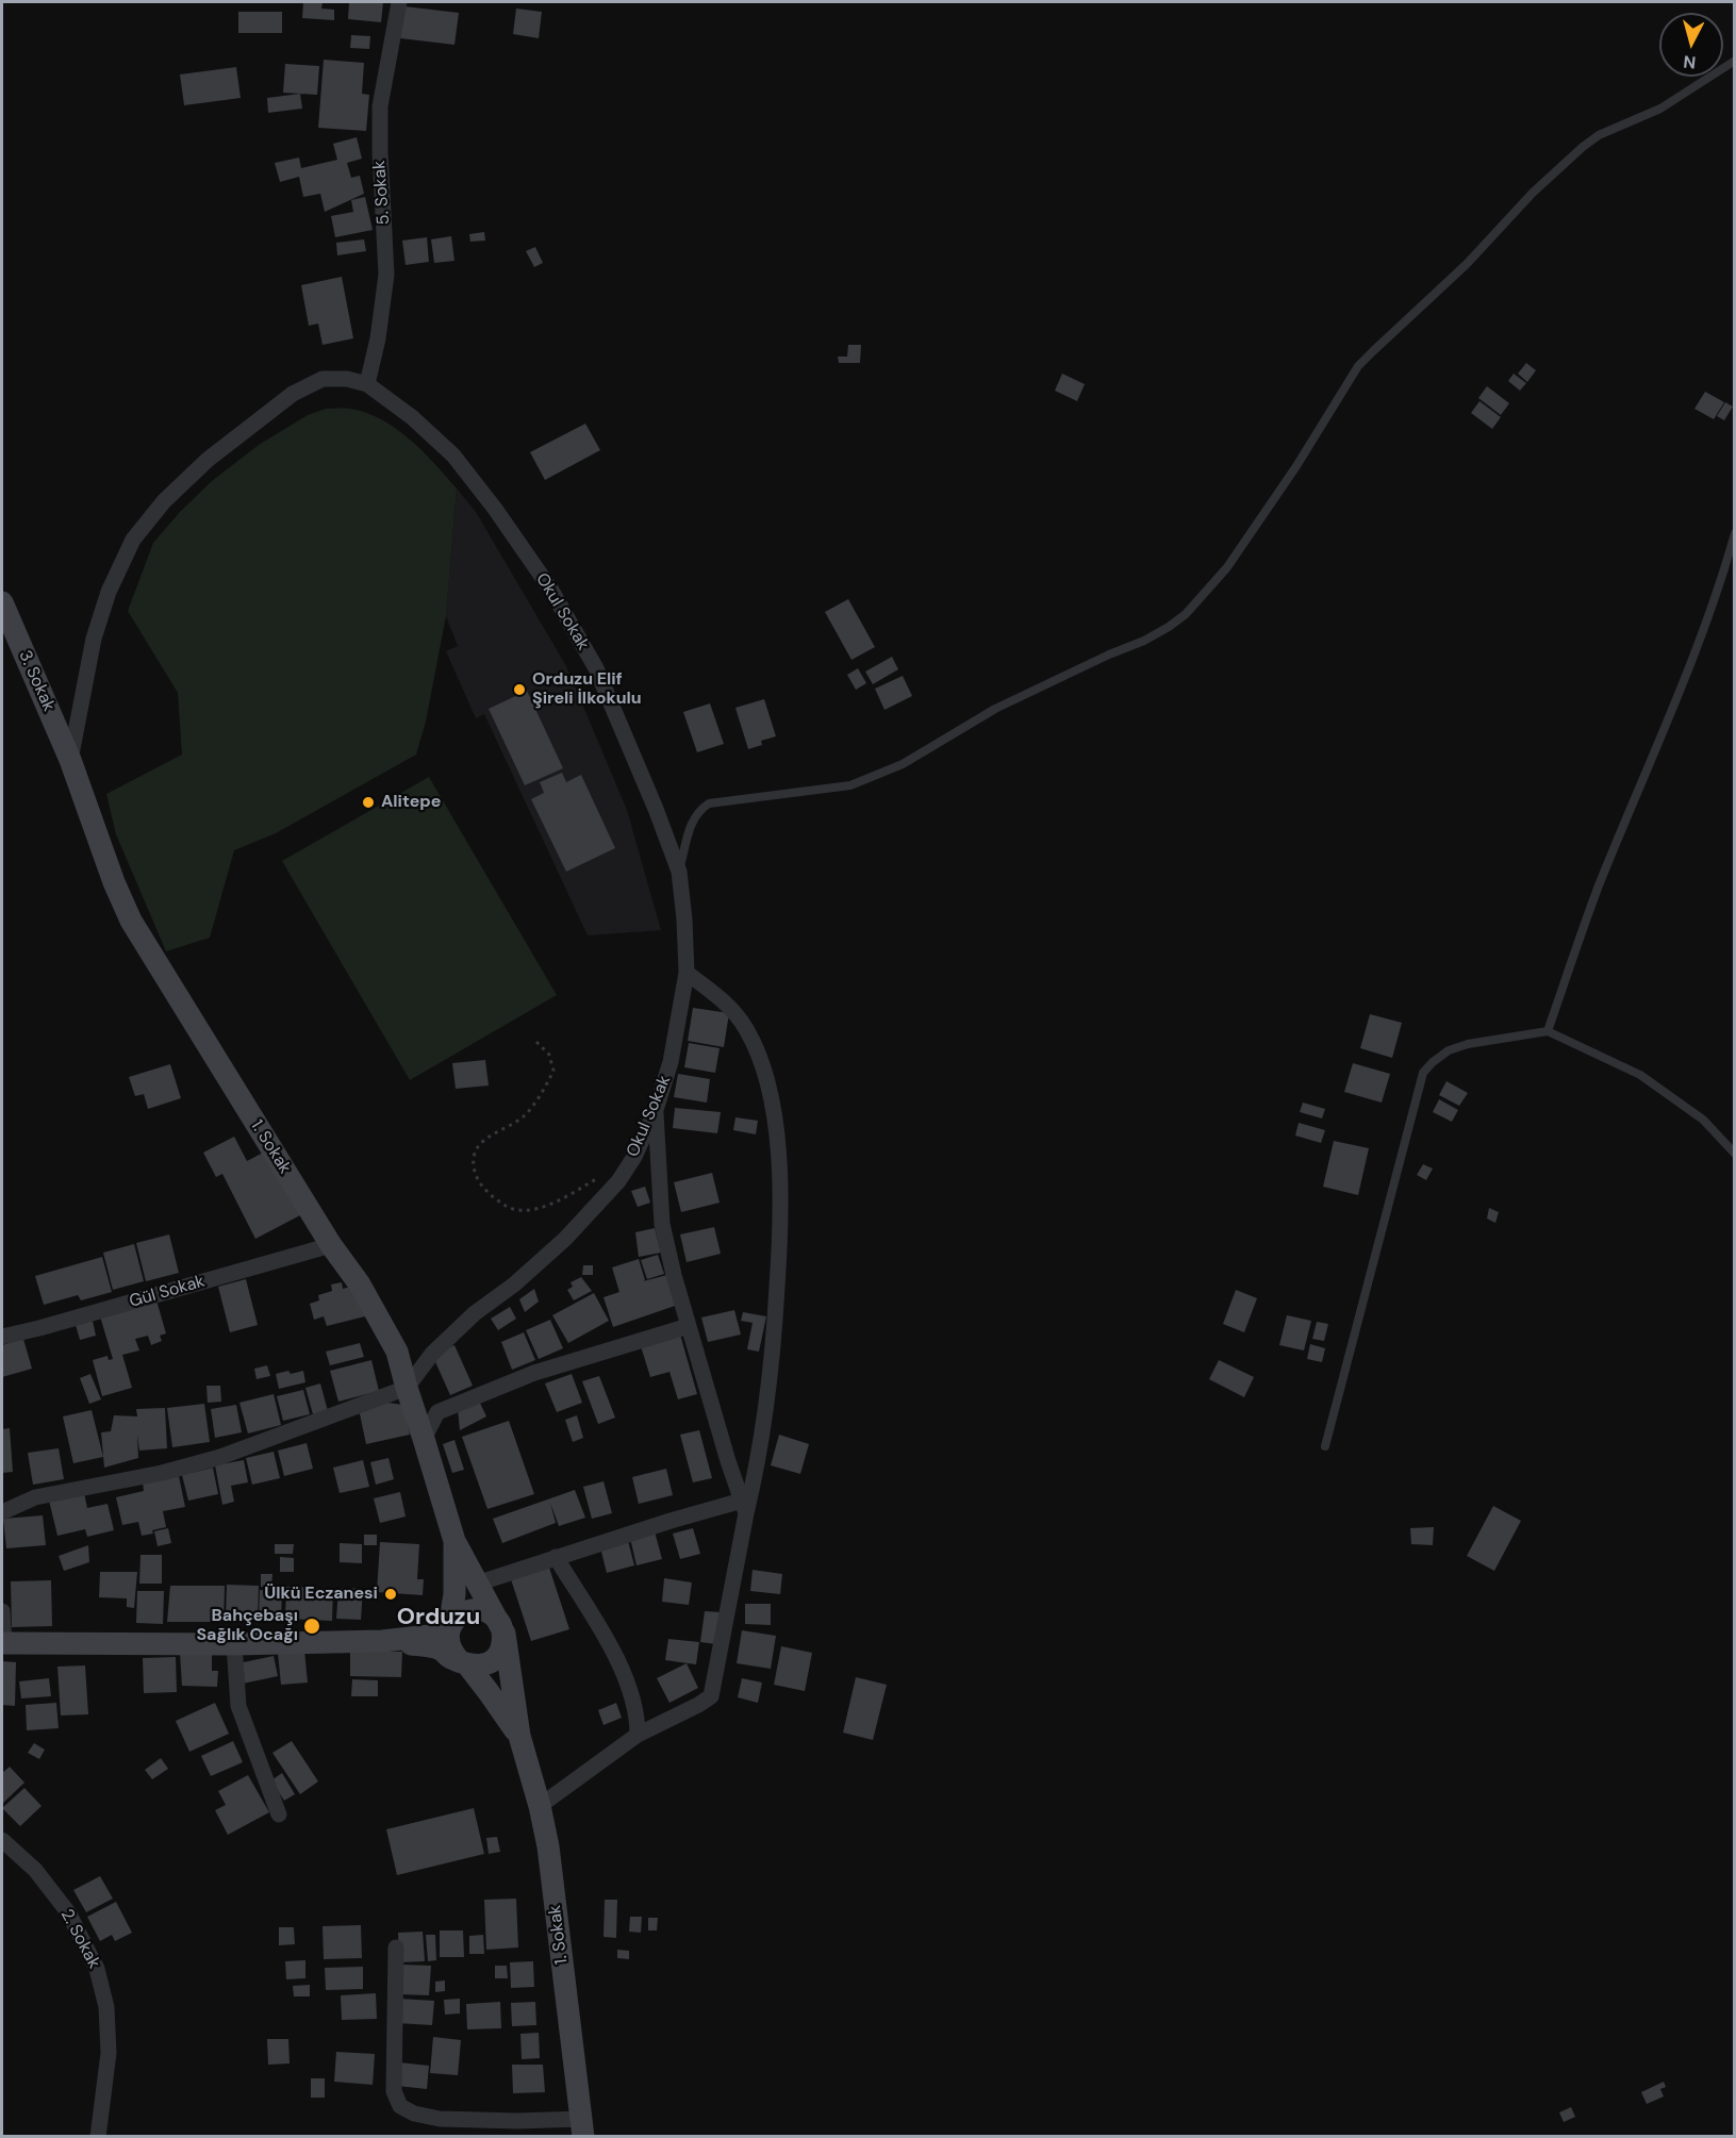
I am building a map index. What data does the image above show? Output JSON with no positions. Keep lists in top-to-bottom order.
{
  "streets": {
    "street": [
      "5. Sokak",
      "Okul Sokak",
      "3. Sokak",
      "1. Sokak",
      "Gül Sokak",
      "2. Sokak"
    ]
  },
  "crossings": [
    ["5. Sokak", "Okul Sokak"],
    ["Okul Sokak", "3. Sokak"],
    ["Okul Sokak", "1. Sokak"],
    ["3. Sokak", "1. Sokak"],
    ["1. Sokak", "Gül Sokak"]
  ],
  "districts": ["Orduzu"],
  "places": [
    "Orduzu Elif Şireli İlkokulu",
    "Alitepe",
    "Ülkü Eczanesi",
    "Bahçebaşı Sağlık Ocağı"
  ],
  "north": "bottom"
}
